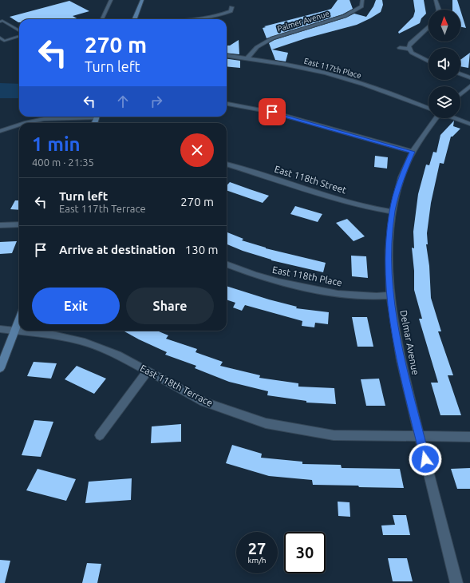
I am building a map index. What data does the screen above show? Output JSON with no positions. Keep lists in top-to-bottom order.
{
  "streets": {
    "street": [
      "Palmer Avenue",
      "East 117th Place",
      "East 118th Street",
      "East 118th Place",
      "Delmar Avenue",
      "East 118th Terrace"
    ]
  },
  "crossings": [
    ["Palmer Avenue", "East 117th Place"],
    ["East 118th Street", "Delmar Avenue"],
    ["East 118th Place", "Delmar Avenue"],
    ["Delmar Avenue", "East 118th Terrace"]
  ],
  "north": "top",
  "page": {
    "turn": ["270 m", "Turn left"],
    "heading": ["1 min", "400 m · 21:35"],
    "list": [
      {
        "name": "Turn left",
        "note": "East 117th Terrace",
        "value": "270 m"
      },
      {
        "name": "Arrive at destination",
        "value": "130 m"
      }
    ],
    "buttons": ["Exit", "Share"],
    "speed": "27 km/h",
    "limit": "30"
  }
}
